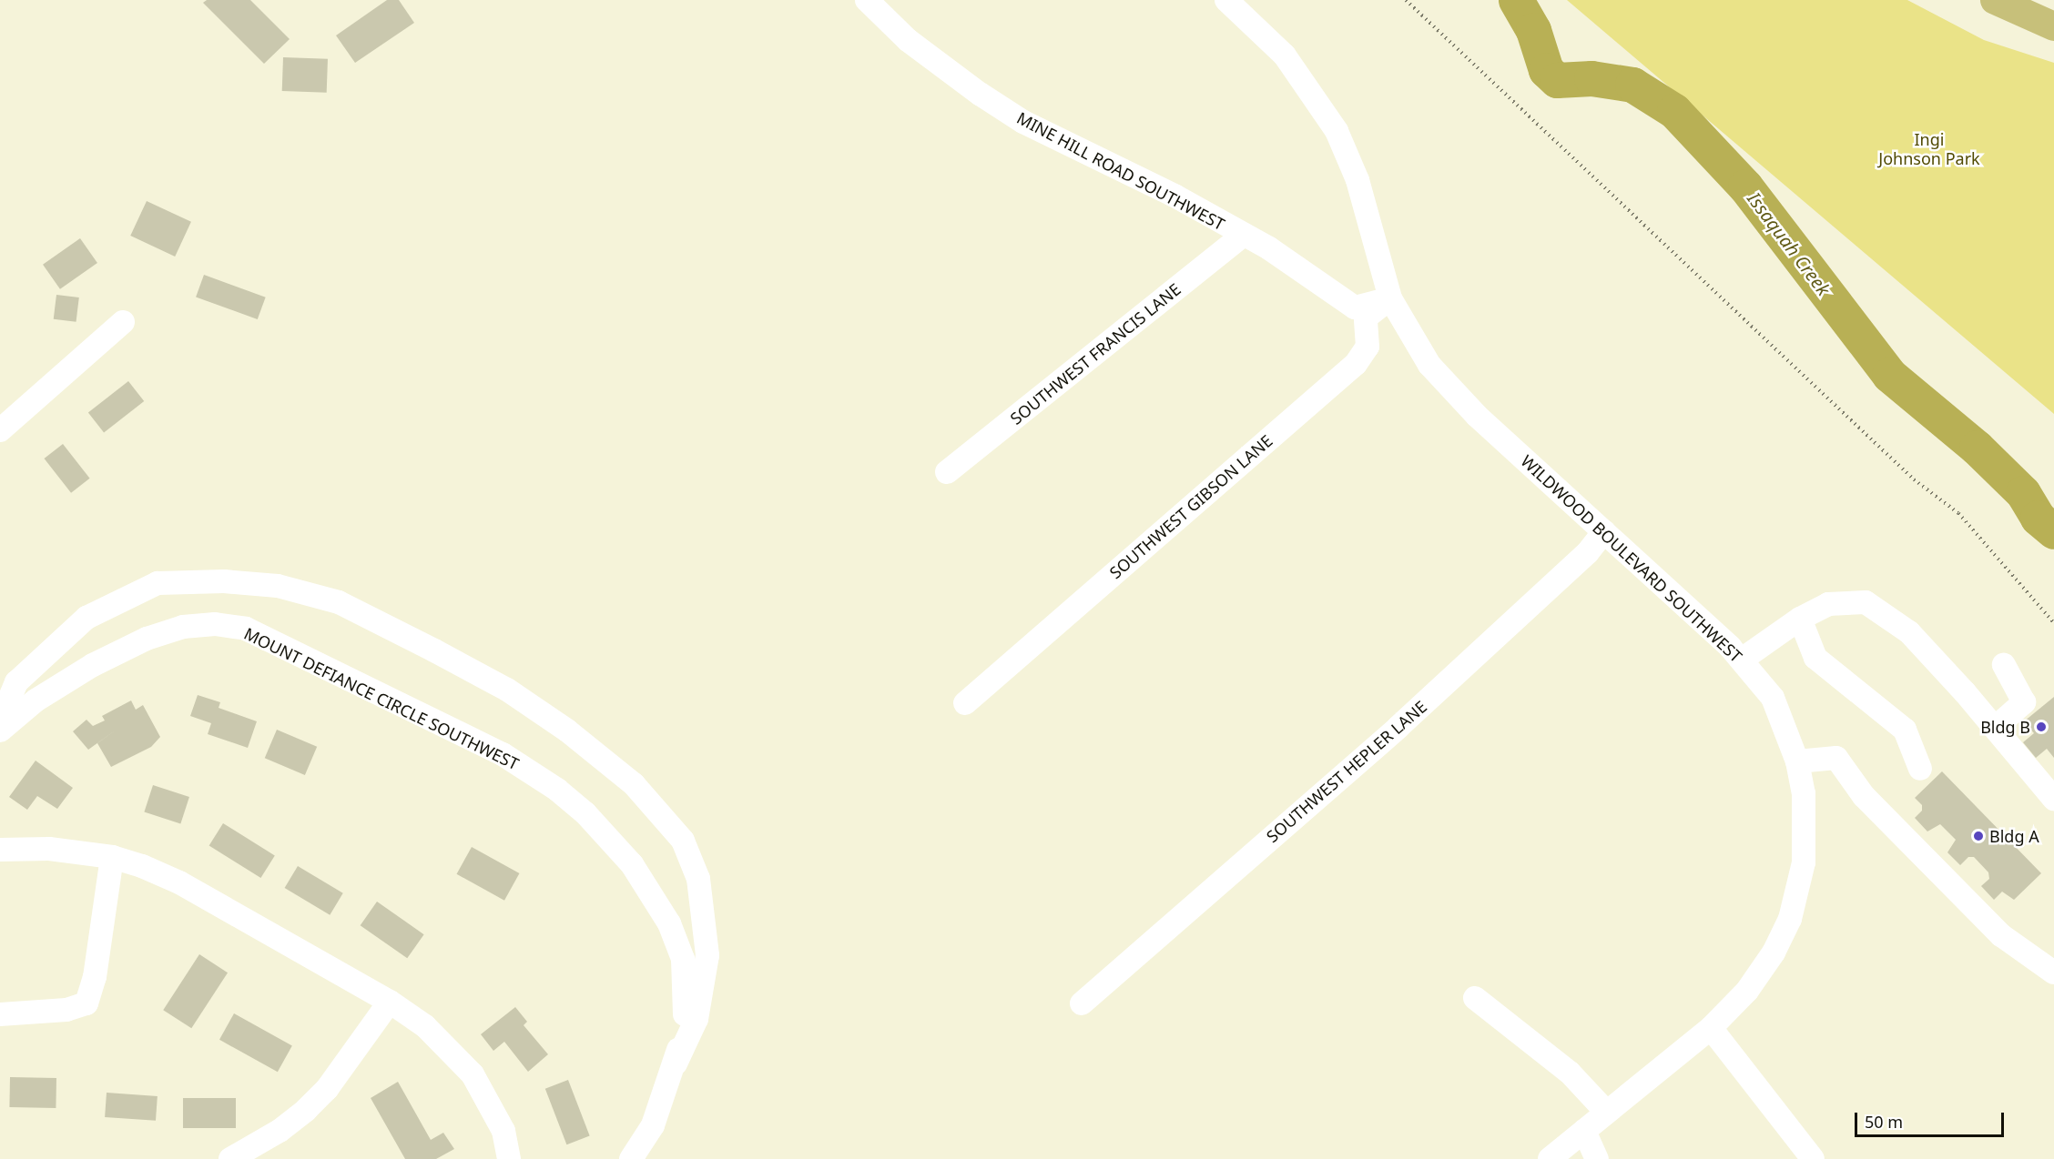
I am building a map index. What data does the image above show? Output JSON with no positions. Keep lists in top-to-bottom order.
{
  "streets": {
    "street": [
      "MINE HILL ROAD SOUTHWEST",
      "SOUTHWEST FRANCIS LANE",
      "SOUTHWEST GIBSON LANE",
      "WILDWOOD BOULEVARD SOUTHWEST",
      "MOUNT DEFIANCE CIRCLE SOUTHWEST",
      "SOUTHWEST HEPLER LANE"
    ]
  },
  "crossings": [
    ["MINE HILL ROAD SOUTHWEST", "SOUTHWEST FRANCIS LANE"],
    ["MINE HILL ROAD SOUTHWEST", "SOUTHWEST GIBSON LANE"],
    ["MINE HILL ROAD SOUTHWEST", "WILDWOOD BOULEVARD SOUTHWEST"],
    ["SOUTHWEST GIBSON LANE", "WILDWOOD BOULEVARD SOUTHWEST"],
    ["WILDWOOD BOULEVARD SOUTHWEST", "SOUTHWEST HEPLER LANE"]
  ],
  "water": ["Issaquah Creek"],
  "parks": ["Ingi Johnson Park"],
  "places": ["Bldg B", "Bldg A"],
  "scale_bar": "50 m"
}
